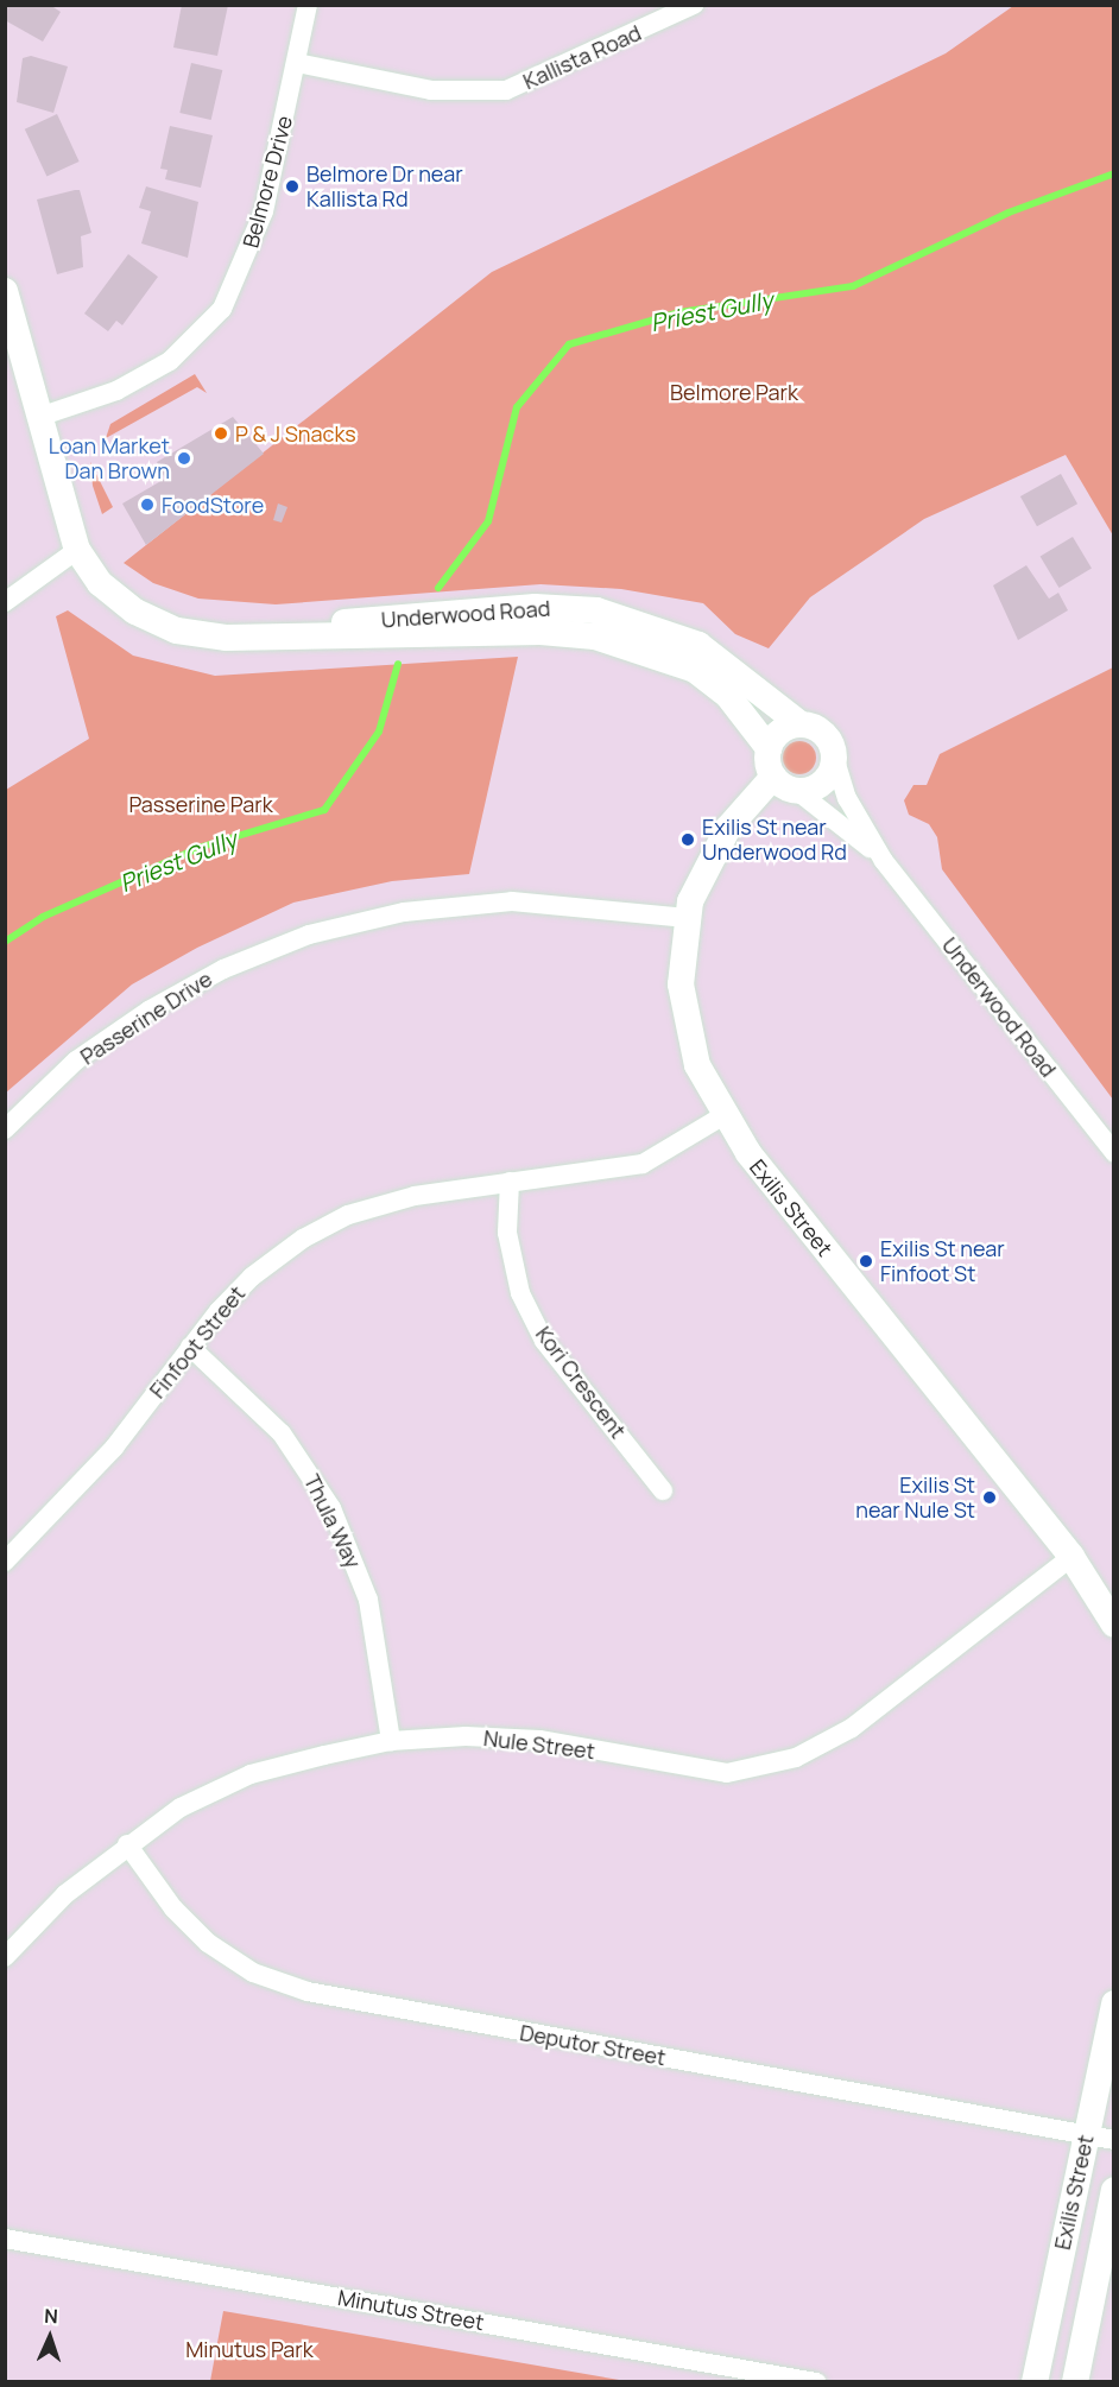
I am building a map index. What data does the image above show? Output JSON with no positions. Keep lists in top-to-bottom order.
{
  "streets": {
    "street": [
      "Kallista Road",
      "Belmore Drive",
      "Underwood Road",
      "Passerine Drive",
      "Exilis Street",
      "Finfoot Street",
      "Kori Crescent",
      "Thula Way",
      "Nule Street",
      "Deputor Street",
      "Minutus Street"
    ]
  },
  "crossings": [
    ["Kallista Road", "Belmore Drive"],
    ["Belmore Drive", "Underwood Road"],
    ["Underwood Road", "Exilis Street"],
    ["Passerine Drive", "Exilis Street"],
    ["Exilis Street", "Finfoot Street"],
    ["Exilis Street", "Nule Street"],
    ["Exilis Street", "Deputor Street"],
    ["Finfoot Street", "Kori Crescent"],
    ["Finfoot Street", "Thula Way"],
    ["Thula Way", "Nule Street"],
    ["Nule Street", "Deputor Street"]
  ],
  "water": ["Priest Gully"],
  "parks": ["Belmore Park", "Passerine Park", "Minutus Park"],
  "places": [
    "Belmore Dr near Kallista Rd",
    "P & J Snacks",
    "Loan Market Dan Brown",
    "FoodStore",
    "Exilis St near Underwood Rd",
    "Exilis St near Finfoot St",
    "Exilis St near Nule St"
  ],
  "north": "top"
}
